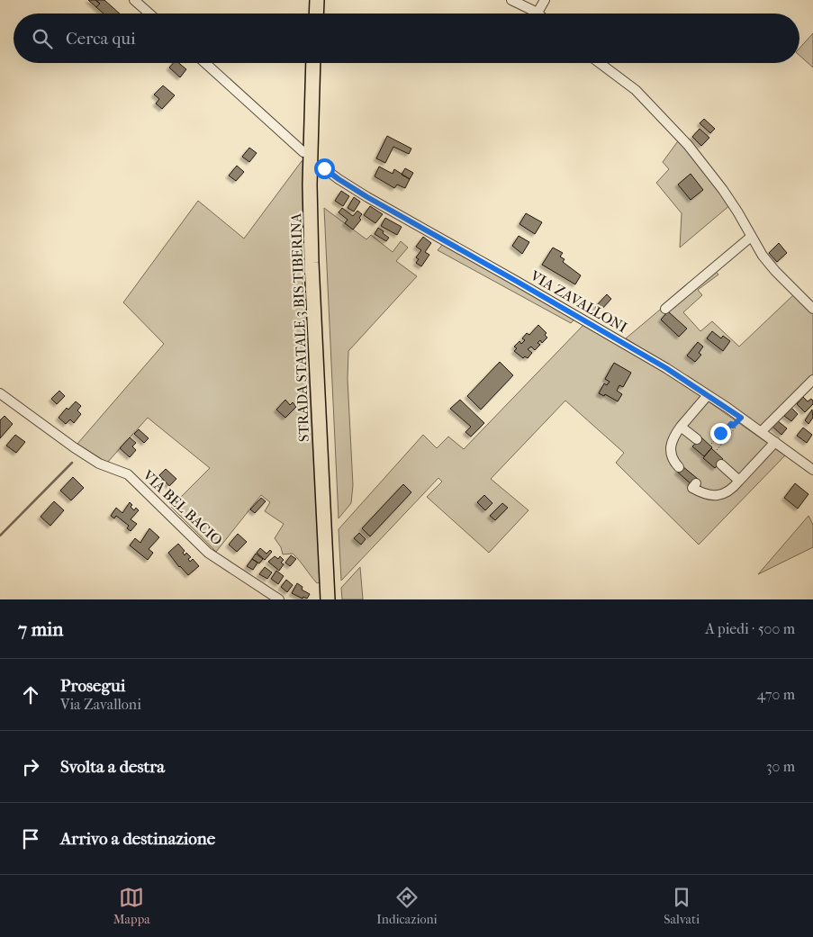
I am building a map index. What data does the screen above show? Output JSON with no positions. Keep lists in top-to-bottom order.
{
  "streets": {
    "highway": ["STRADA STATALE 3 BIS TIBERINA"],
    "street": ["VIA ZAVALLONI", "VIA BEL BACIO"]
  },
  "page": {
    "search": "Cerca qui",
    "heading": ["7 min", "A piedi · 500 m"],
    "list": [
      ["Prosegui", "Via Zavalloni", "470 m"],
      ["Svolta a destra", "30 m"],
      "Arrivo a destinazione"
    ],
    "nav": ["Mappa", "Indicazioni", "Salvati"]
  }
}
